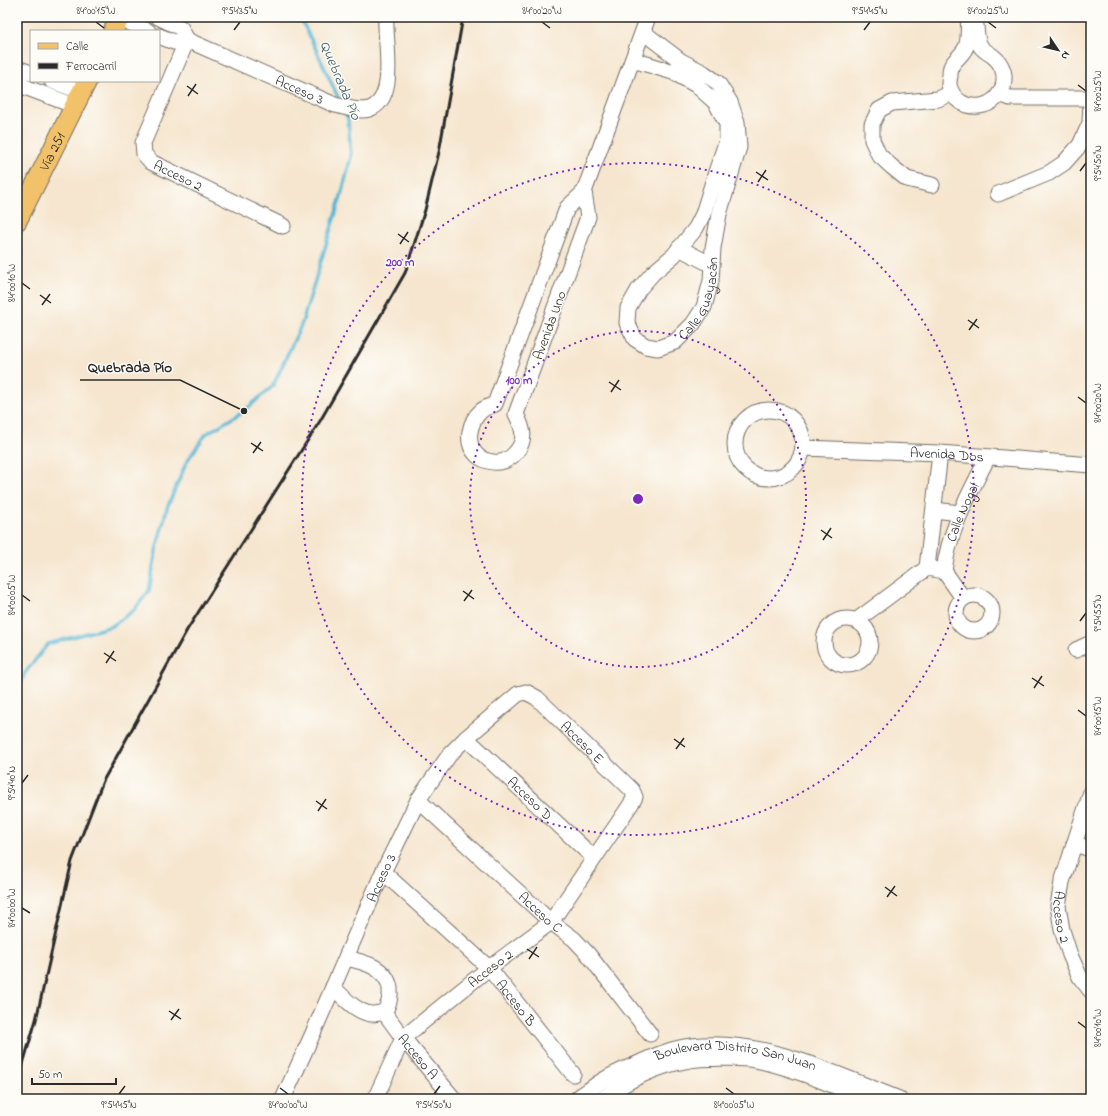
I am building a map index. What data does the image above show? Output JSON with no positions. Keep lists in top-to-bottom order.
{
  "streets": {
    "main road": ["Vía 251"],
    "street": [
      "Acceso 3",
      "Acceso 2",
      "Calle Guayacán",
      "Avenida Uno",
      "Avenida Dos",
      "Calle Nogal",
      "Acceso E",
      "Acceso D",
      "Acceso C",
      "Acceso B",
      "Acceso A",
      "Boulevard Distrito San Juan"
    ]
  },
  "crossings": [
    ["Acceso 3", "Acceso 2"],
    ["Acceso 3", "Acceso E"],
    ["Acceso 3", "Acceso D"],
    ["Acceso 3", "Acceso C"],
    ["Acceso 3", "Acceso B"],
    ["Acceso 3", "Acceso A"],
    ["Acceso 2", "Acceso E"],
    ["Acceso 2", "Acceso D"],
    ["Acceso 2", "Acceso C"],
    ["Acceso 2", "Acceso B"],
    ["Acceso 2", "Acceso A"],
    ["Calle Guayacán", "Avenida Uno"],
    ["Avenida Dos", "Calle Nogal"]
  ],
  "water": ["Quebrada Pío"],
  "places": ["Quebrada Pío"],
  "legend": ["Calle", "Ferrocarril"],
  "scale_bar": "50 m",
  "north": "bottom right",
  "coordinates": [
    "84°00'15\"W",
    "9°54'35\"N",
    "84°00'20\"W",
    "9°54'45\"N",
    "84°00'25\"W",
    "9°54'50\"N",
    "84°00'10\"W",
    "84°00'05\"W",
    "9°54'55\"N",
    "9°54'40\"N",
    "84°00'00\"W"
  ],
  "rings": ["200 m", "100 m"]
}
